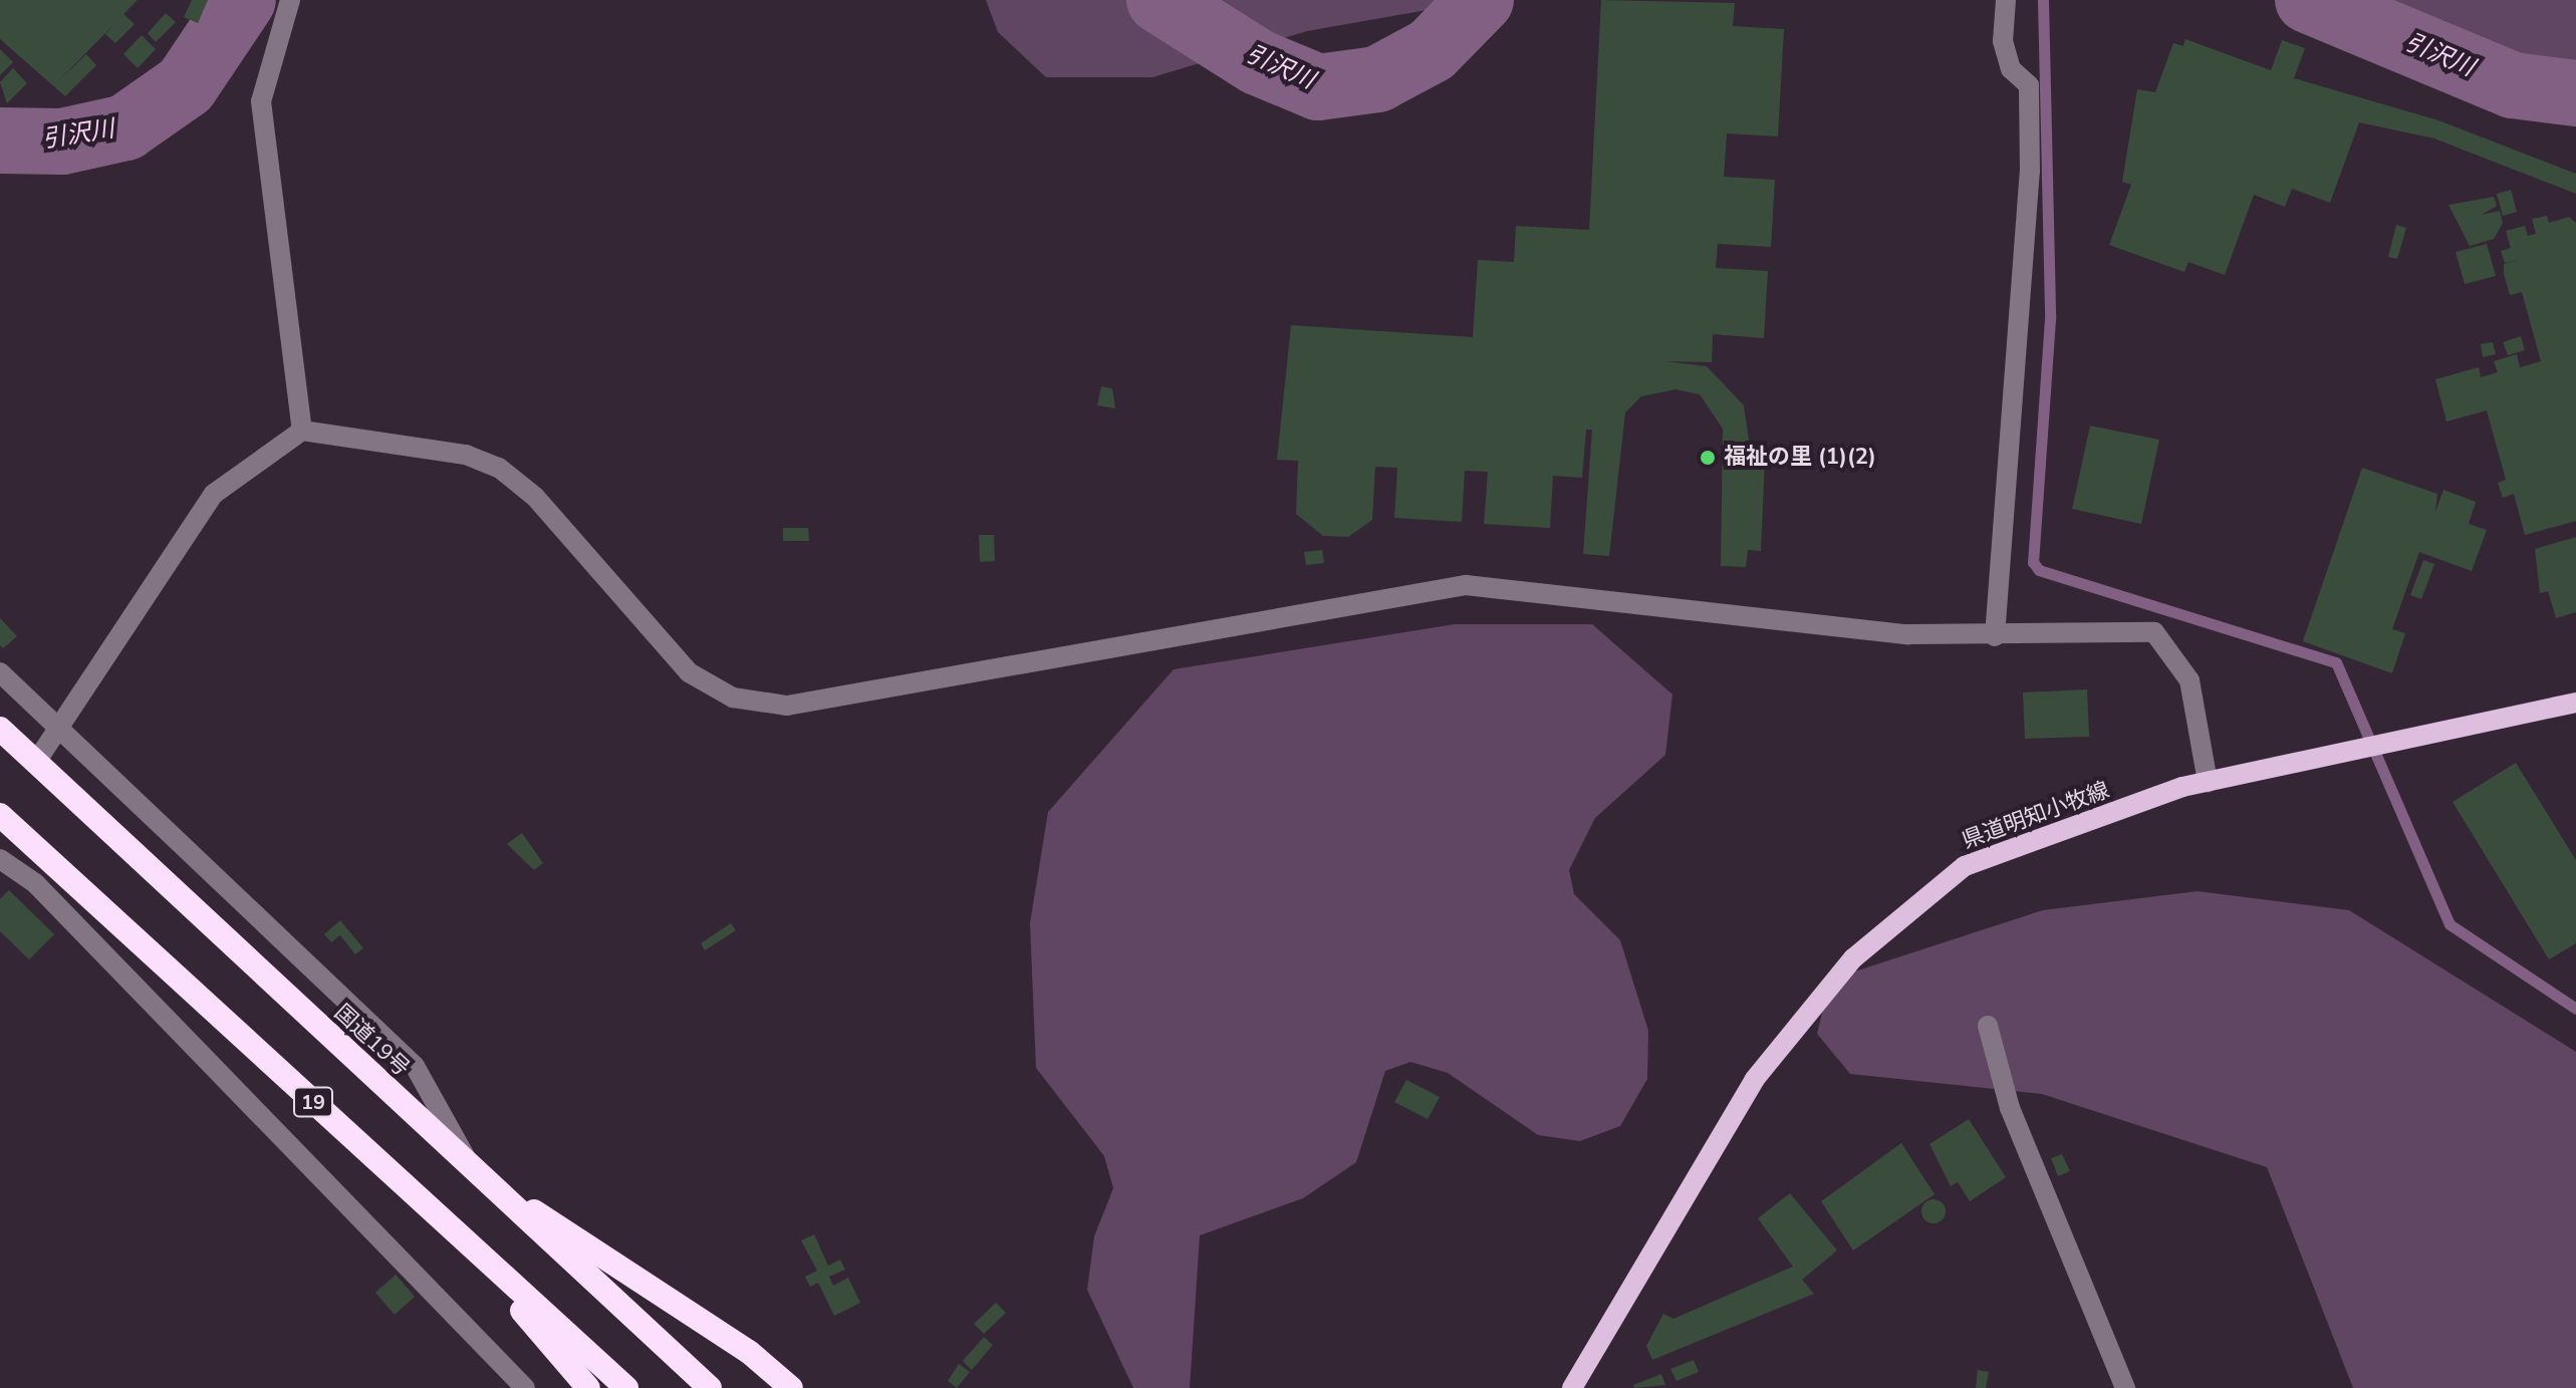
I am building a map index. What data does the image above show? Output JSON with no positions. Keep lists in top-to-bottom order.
{
  "streets": {
    "highway": ["国道19号", "19"],
    "main road": ["県道明知小牧線"]
  },
  "water": ["引沢川"],
  "places": ["福祉の里 (1)(2)"]
}
